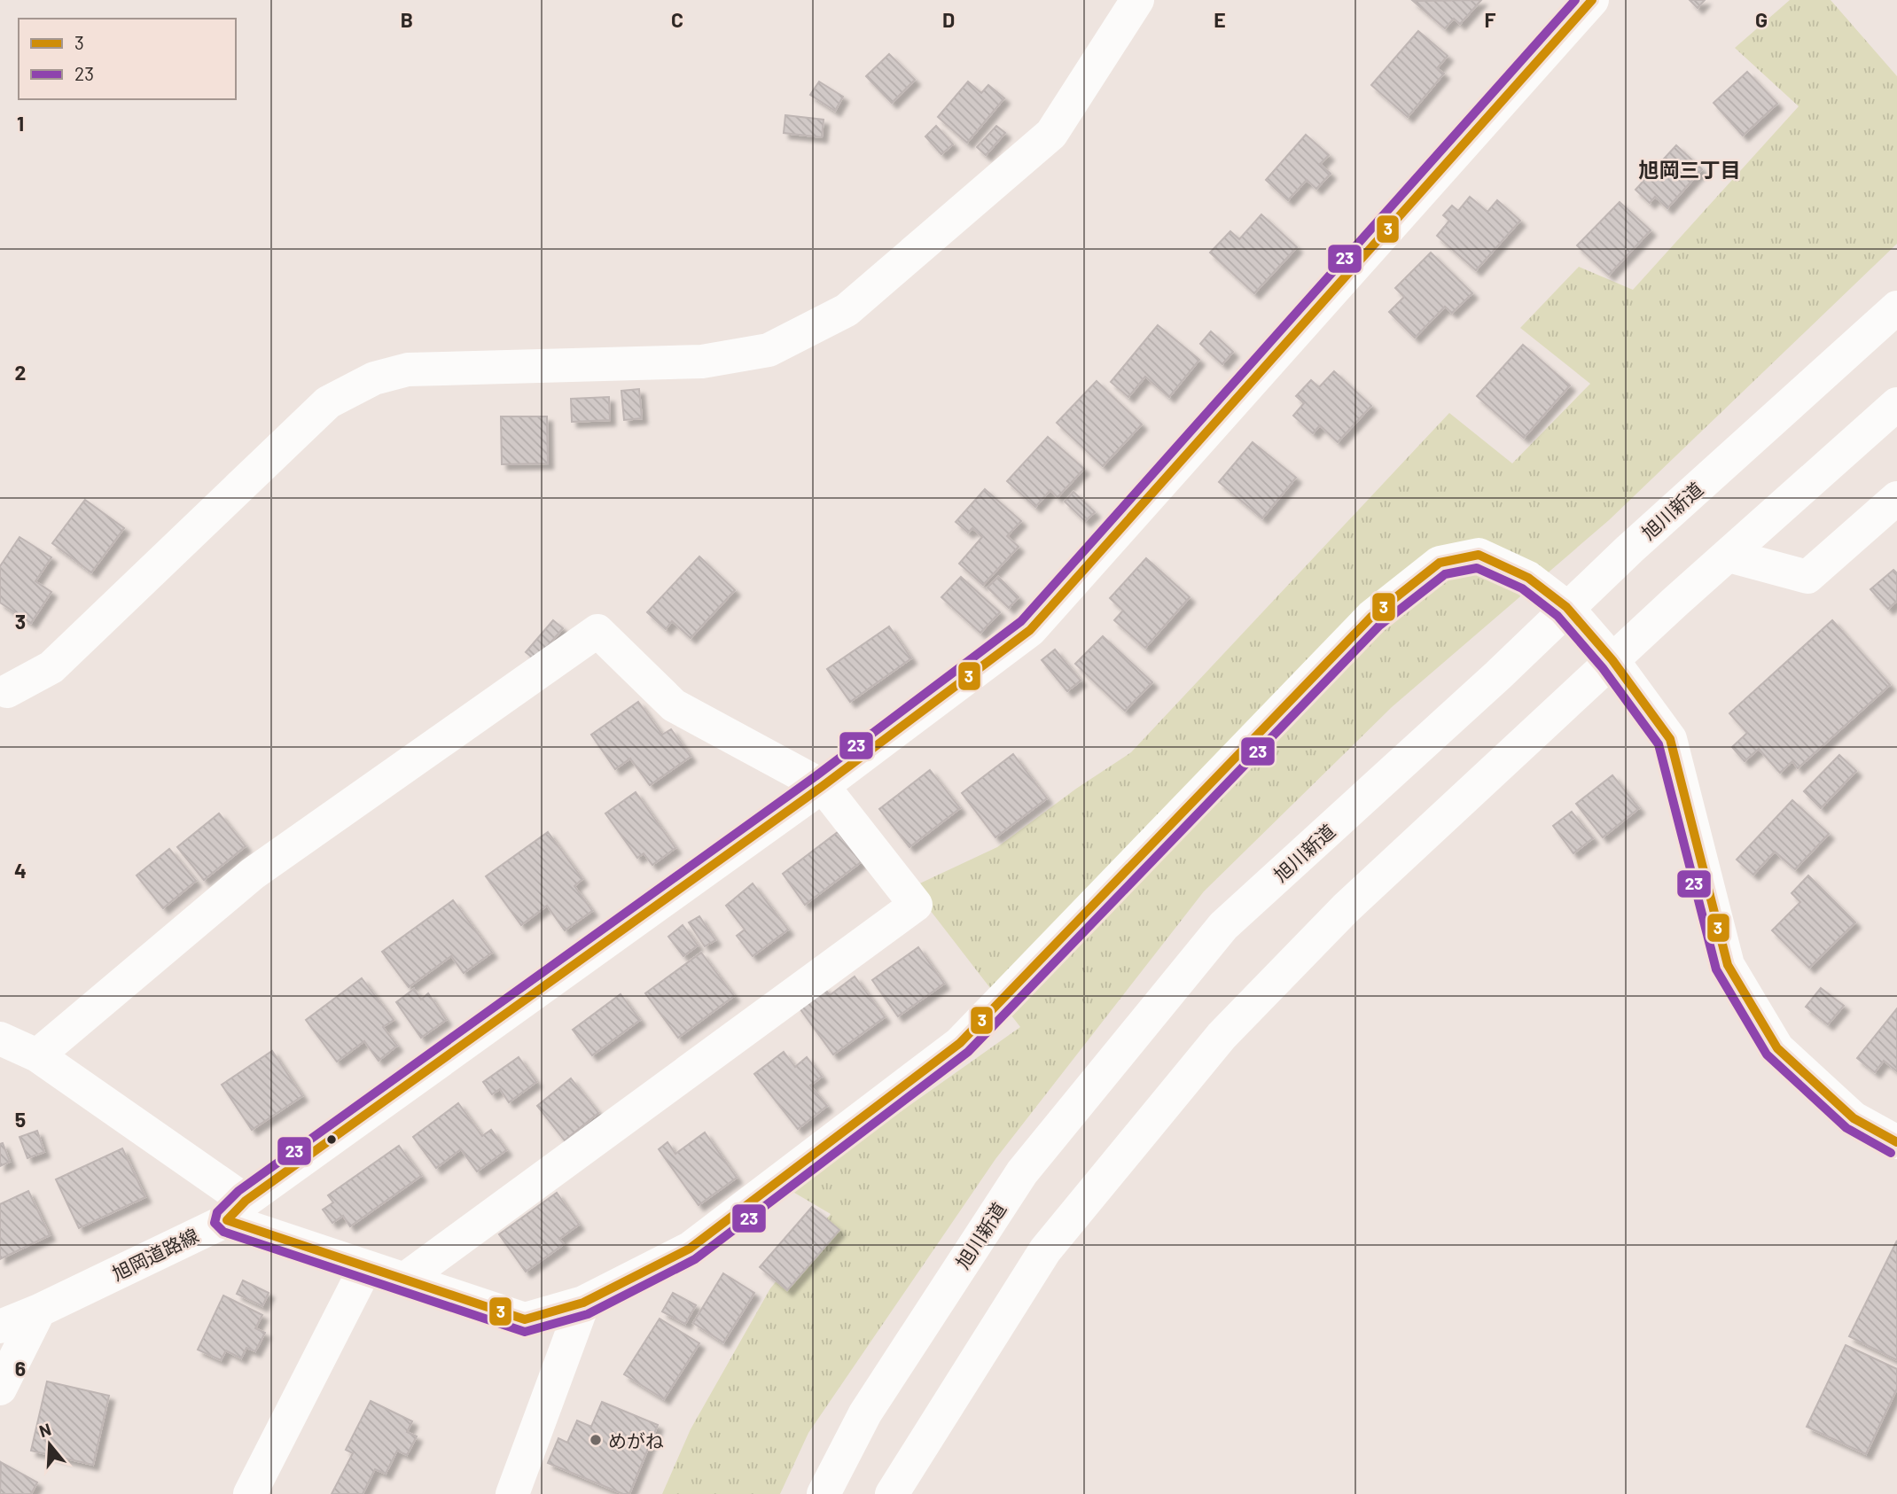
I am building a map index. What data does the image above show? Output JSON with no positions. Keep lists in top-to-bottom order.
{
  "streets": {
    "main road": ["旭川新道", "旭岡道路線"]
  },
  "districts": ["旭岡三丁目"],
  "places": ["めがね"],
  "lines": ["transit line 3", "transit line 23"],
  "legend": ["3", "23"],
  "north": "top",
  "grid": {
    "columns": [
      "B",
      "C",
      "D",
      "E",
      "F",
      "G"
    ],
    "rows": [
      "1",
      "2",
      "3",
      "4",
      "5",
      "6"
    ]
  }
}
